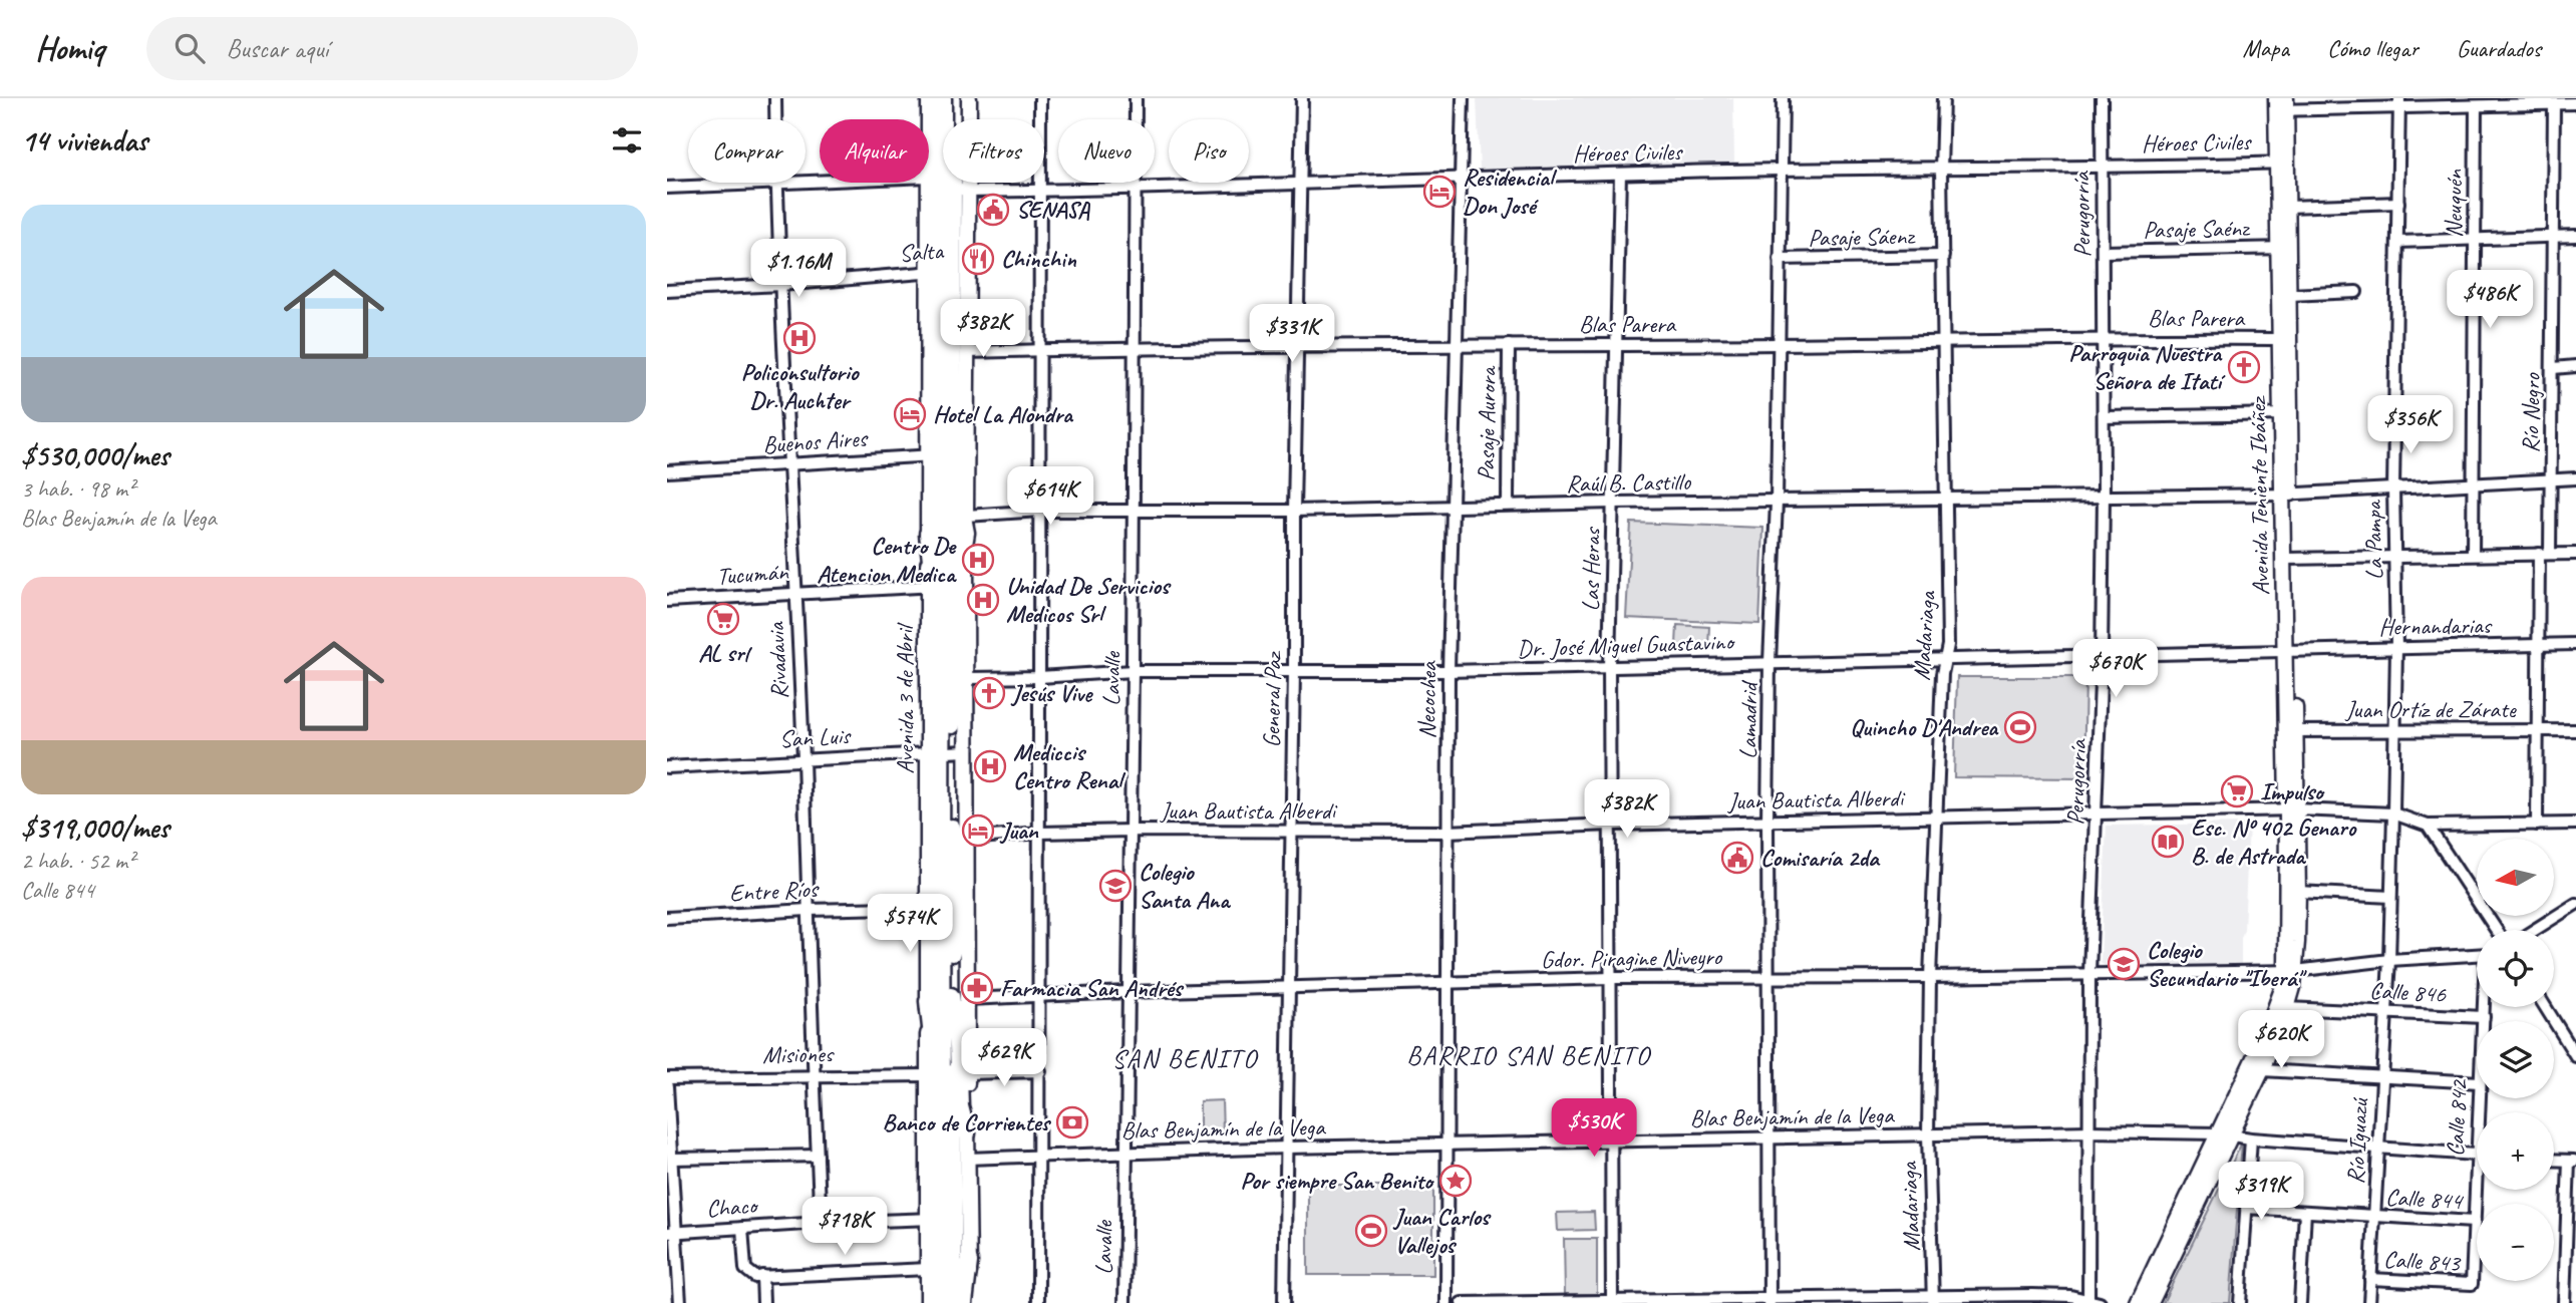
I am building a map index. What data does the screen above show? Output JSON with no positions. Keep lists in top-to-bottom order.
{
  "streets": {
    "highway": ["Avenida 3 de Abril"],
    "main road": ["Avenida Teniente Ibáñez"],
    "street": [
      "Héroes Civiles",
      "Neuquén",
      "Perugorría",
      "Pasaje Saénz",
      "Pasaje Sáenz",
      "Salta",
      "Blas Parera",
      "Río Negro",
      "Pasaje Aurora",
      "Buenos Aires",
      "Raúl B. Castillo",
      "La Pampa",
      "Las Heras",
      "Tucumán",
      "Hernandarias",
      "Madariaga",
      "Dr. José Miguel Guastavino",
      "Rivadavia",
      "Lavalle",
      "General Paz",
      "Necochea",
      "Juan Ortíz de Zárate",
      "Lamadrid",
      "San Luis",
      "Juan Bautista Alberdi",
      "Entre Ríos",
      "Gdor. Piragine Niveyro",
      "Calle 846",
      "Misiones",
      "Blas Benjamín de la Vega",
      "Calle 842",
      "Río Iguazú",
      "Calle 844",
      "Chaco",
      "Calle 843"
    ]
  },
  "crossings": [
    ["Héroes Civiles", "Perugorría"],
    ["Héroes Civiles", "Avenida Teniente Ibáñez"],
    ["Héroes Civiles", "Las Heras"],
    ["Héroes Civiles", "Madariaga"],
    ["Héroes Civiles", "Rivadavia"],
    ["Héroes Civiles", "Lavalle"],
    ["Héroes Civiles", "Avenida 3 de Abril"],
    ["Héroes Civiles", "General Paz"],
    ["Héroes Civiles", "Necochea"],
    ["Héroes Civiles", "Lamadrid"],
    ["Neuquén", "Raúl B. Castillo"],
    ["Perugorría", "Pasaje Saénz"],
    ["Perugorría", "Blas Parera"],
    ["Perugorría", "Raúl B. Castillo"],
    ["Perugorría", "Dr. José Miguel Guastavino"],
    ["Perugorría", "Juan Bautista Alberdi"],
    ["Perugorría", "Gdor. Piragine Niveyro"],
    ["Perugorría", "Blas Benjamín de la Vega"],
    ["Pasaje Saénz", "Avenida Teniente Ibáñez"],
    ["Pasaje Sáenz", "Madariaga"],
    ["Pasaje Sáenz", "Lamadrid"],
    ["Salta", "Rivadavia"],
    ["Salta", "Avenida 3 de Abril"],
    ["Blas Parera", "Pasaje Aurora"],
    ["Blas Parera", "Avenida Teniente Ibáñez"],
    ["Blas Parera", "Las Heras"],
    ["Blas Parera", "Madariaga"],
    ["Blas Parera", "Lavalle"],
    ["Blas Parera", "Avenida 3 de Abril"],
    ["Blas Parera", "General Paz"],
    ["Blas Parera", "Necochea"],
    ["Blas Parera", "Lamadrid"],
    ["Río Negro", "Raúl B. Castillo"],
    ["Río Negro", "Hernandarias"],
    ["Río Negro", "Juan Ortíz de Zárate"],
    ["Río Negro", "Juan Bautista Alberdi"],
    ["Pasaje Aurora", "Raúl B. Castillo"],
    ["Buenos Aires", "Rivadavia"],
    ["Buenos Aires", "Avenida 3 de Abril"],
    ["Raúl B. Castillo", "Avenida Teniente Ibáñez"],
    ["Raúl B. Castillo", "La Pampa"],
    ["Raúl B. Castillo", "Las Heras"],
    ["Raúl B. Castillo", "Madariaga"],
    ["Raúl B. Castillo", "Lavalle"],
    ["Raúl B. Castillo", "Avenida 3 de Abril"],
    ["Raúl B. Castillo", "General Paz"],
    ["Raúl B. Castillo", "Necochea"],
    ["Raúl B. Castillo", "Lamadrid"],
    ["Avenida Teniente Ibáñez", "Hernandarias"],
    ["Avenida Teniente Ibáñez", "Dr. José Miguel Guastavino"],
    ["Avenida Teniente Ibáñez", "Juan Ortíz de Zárate"],
    ["Avenida Teniente Ibáñez", "Juan Bautista Alberdi"],
    ["La Pampa", "Hernandarias"],
    ["La Pampa", "Juan Ortíz de Zárate"],
    ["La Pampa", "Juan Bautista Alberdi"],
    ["La Pampa", "Río Iguazú"],
    ["Las Heras", "Dr. José Miguel Guastavino"],
    ["Las Heras", "Juan Bautista Alberdi"],
    ["Las Heras", "Gdor. Piragine Niveyro"],
    ["Las Heras", "Blas Benjamín de la Vega"],
    ["Tucumán", "Rivadavia"],
    ["Tucumán", "Avenida 3 de Abril"],
    ["Hernandarias", "Dr. José Miguel Guastavino"],
    ["Madariaga", "Dr. José Miguel Guastavino"],
    ["Madariaga", "Juan Bautista Alberdi"],
    ["Madariaga", "Gdor. Piragine Niveyro"],
    ["Madariaga", "Blas Benjamín de la Vega"],
    ["Dr. José Miguel Guastavino", "Lavalle"],
    ["Dr. José Miguel Guastavino", "Avenida 3 de Abril"],
    ["Dr. José Miguel Guastavino", "General Paz"],
    ["Dr. José Miguel Guastavino", "Necochea"],
    ["Dr. José Miguel Guastavino", "Lamadrid"],
    ["Rivadavia", "San Luis"],
    ["Rivadavia", "Entre Ríos"],
    ["Rivadavia", "Misiones"],
    ["Rivadavia", "Chaco"],
    ["Lavalle", "Juan Bautista Alberdi"],
    ["Lavalle", "Gdor. Piragine Niveyro"],
    ["Lavalle", "Blas Benjamín de la Vega"],
    ["Avenida 3 de Abril", "San Luis"],
    ["Avenida 3 de Abril", "Juan Bautista Alberdi"],
    ["Avenida 3 de Abril", "Entre Ríos"],
    ["Avenida 3 de Abril", "Gdor. Piragine Niveyro"],
    ["Avenida 3 de Abril", "Misiones"],
    ["Avenida 3 de Abril", "Blas Benjamín de la Vega"],
    ["Avenida 3 de Abril", "Chaco"],
    ["General Paz", "Juan Bautista Alberdi"],
    ["General Paz", "Gdor. Piragine Niveyro"],
    ["General Paz", "Blas Benjamín de la Vega"],
    ["Necochea", "Juan Bautista Alberdi"],
    ["Necochea", "Gdor. Piragine Niveyro"],
    ["Necochea", "Blas Benjamín de la Vega"],
    ["Lamadrid", "Juan Bautista Alberdi"],
    ["Lamadrid", "Gdor. Piragine Niveyro"],
    ["Lamadrid", "Blas Benjamín de la Vega"],
    ["Juan Bautista Alberdi", "Río Iguazú"],
    ["Gdor. Piragine Niveyro", "Río Iguazú"],
    ["Calle 846", "Calle 842"],
    ["Calle 846", "Río Iguazú"],
    ["Blas Benjamín de la Vega", "Calle 842"],
    ["Blas Benjamín de la Vega", "Río Iguazú"],
    ["Calle 842", "Calle 844"],
    ["Calle 842", "Calle 843"],
    ["Río Iguazú", "Calle 844"],
    ["Río Iguazú", "Calle 843"]
  ],
  "districts": ["BARRIO SAN BENITO", "SAN BENITO"],
  "places": {
    "hotel": ["Residencial Don José", "Hotel La Alondra", "Juan"],
    "public building": ["SENASA", "Comisaría 2da"],
    "restaurant": ["Chinchin"],
    "hospital": [
      "Policonsultorio Dr. Auchter",
      "Centro De Atencion Medica",
      "Unidad De Servicios Medicos Srl",
      "Mediccis Centro Renal"
    ],
    "church": ["Parroquia Nuestra Señora de Itatí", "Jesús Vive"],
    "supermarket": ["AL srl", "Impulso"],
    "sports": ["Quincho D'Andrea", "Juan Carlos Vallejos"],
    "library": ["Esc. Nº 402 Genaro B. de Astrada"],
    "school or university": ["Colegio Santa Ana", "Colegio Secundario \"Iberá\""],
    "pharmacy": ["Farmacia San Andrés"],
    "bank": ["Banco de Corrientes"],
    "place": ["Por siempre San Benito"]
  },
  "north": "left",
  "page": {
    "header": "Homiq",
    "search": "Buscar aquí",
    "nav": ["Mapa", "Cómo llegar", "Guardados"],
    "heading": "14 viviendas",
    "chip": [
      "Comprar",
      "Alquilar",
      "Filtros",
      "Nuevo",
      "Piso"
    ],
    "list": [
      {
        "name": "$530,000/mes",
        "note": "3 hab. · 98 m² · Blas Benjamín de la Vega"
      },
      {
        "name": "$319,000/mes",
        "note": "2 hab. · 52 m² · Calle 844"
      }
    ],
    "price": [
      "$1.16M",
      "$486K",
      "$382K",
      "$331K",
      "$356K",
      "$614K",
      "$670K",
      "$382K",
      "$574K",
      "$620K",
      "$629K",
      "$530K",
      "$319K",
      "$718K"
    ],
    "map_buttons": ["+", "−"]
  }
}
